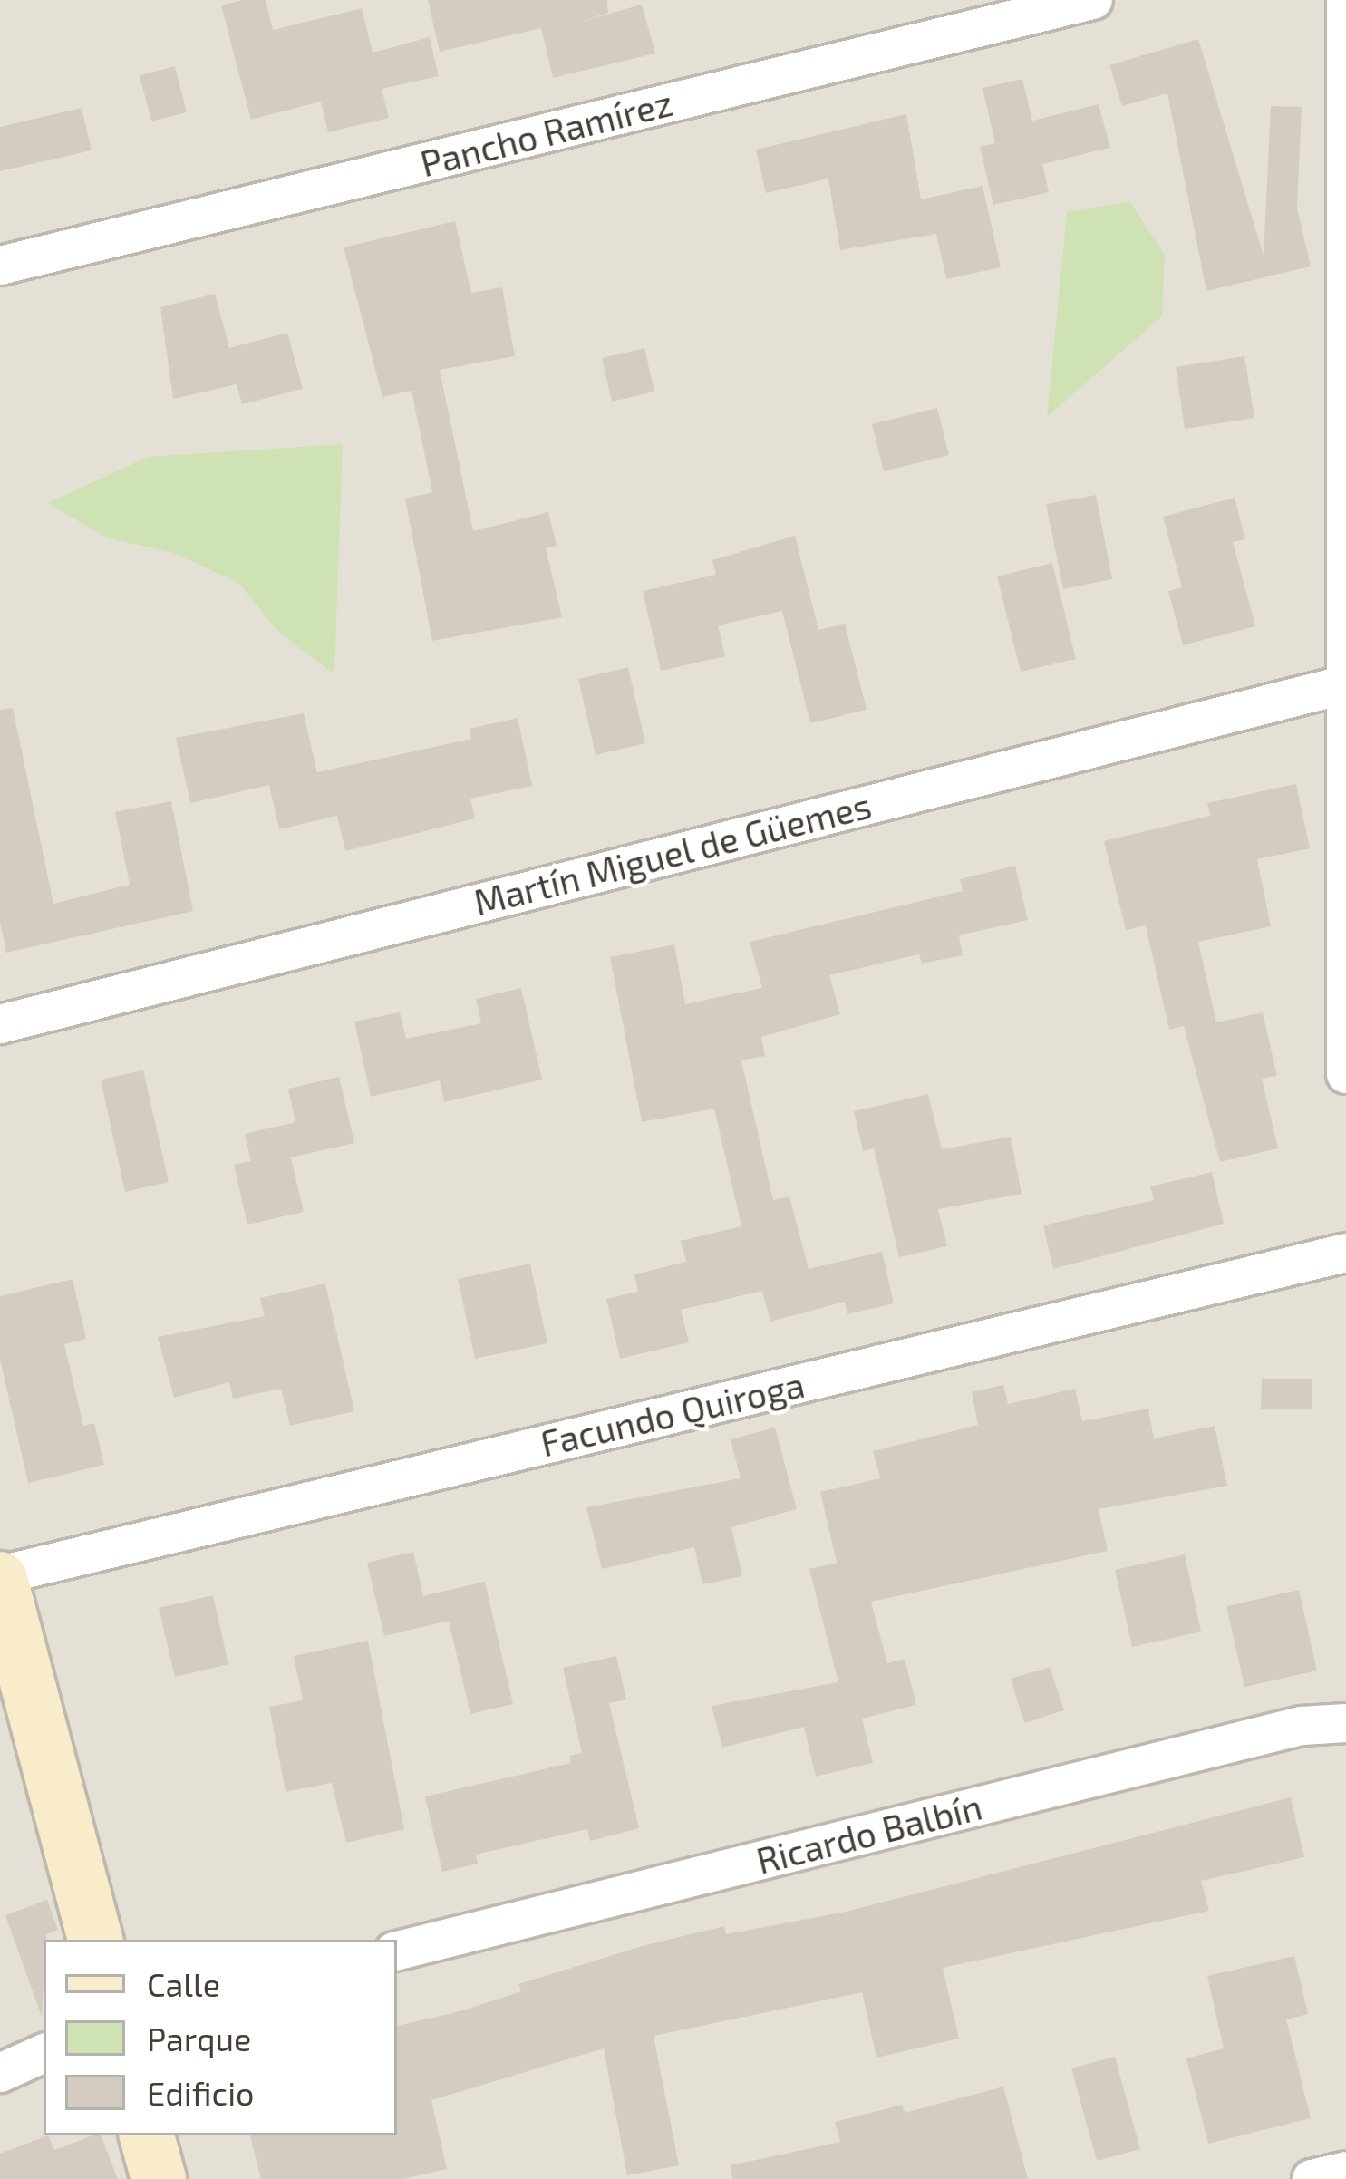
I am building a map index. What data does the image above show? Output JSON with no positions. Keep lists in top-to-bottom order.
{
  "streets": {
    "street": [
      "Pancho Ramírez",
      "Martín Miguel de Güemes",
      "Facundo Quiroga",
      "Ricardo Balbín"
    ]
  },
  "legend": ["Calle", "Parque", "Edificio"]
}
